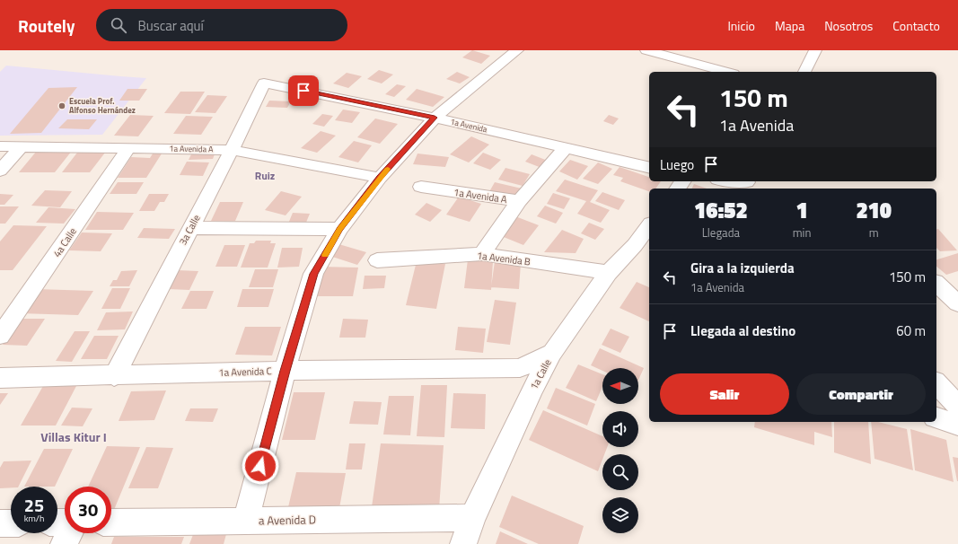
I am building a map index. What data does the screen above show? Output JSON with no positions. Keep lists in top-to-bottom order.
{
  "streets": {
    "street": [
      "1a Avenida",
      "1a Avenida A",
      "3a Calle",
      "4a Calle",
      "1a Avenida B",
      "1a Avenida C",
      "1a Calle",
      "a Avenida D"
    ]
  },
  "crossings": [
    ["1a Avenida", "3a Calle"],
    ["1a Avenida A", "3a Calle"],
    ["1a Avenida A", "4a Calle"],
    ["3a Calle", "1a Avenida C"],
    ["1a Avenida B", "1a Calle"],
    ["1a Avenida C", "1a Calle"],
    ["1a Calle", "a Avenida D"]
  ],
  "districts": ["Ruiz", "Villas Kitur I"],
  "places": ["Escuela Prof. Alfonso Hernández"],
  "north": "left",
  "page": {
    "header": "Routely",
    "search": "Buscar aquí",
    "nav": [
      "Inicio",
      "Mapa",
      "Nosotros",
      "Contacto"
    ],
    "turn": ["150 m", "1a Avenida"],
    "then": "Luego",
    "eta": [
      "16:52",
      "Llegada",
      "1",
      "min",
      "210",
      "m"
    ],
    "list": [
      {
        "name": "Gira a la izquierda",
        "note": "1a Avenida",
        "value": "150 m"
      },
      {
        "name": "Llegada al destino",
        "value": "60 m"
      }
    ],
    "buttons": ["Salir", "Compartir"],
    "speed": "25 km/h",
    "limit": "30"
  }
}
